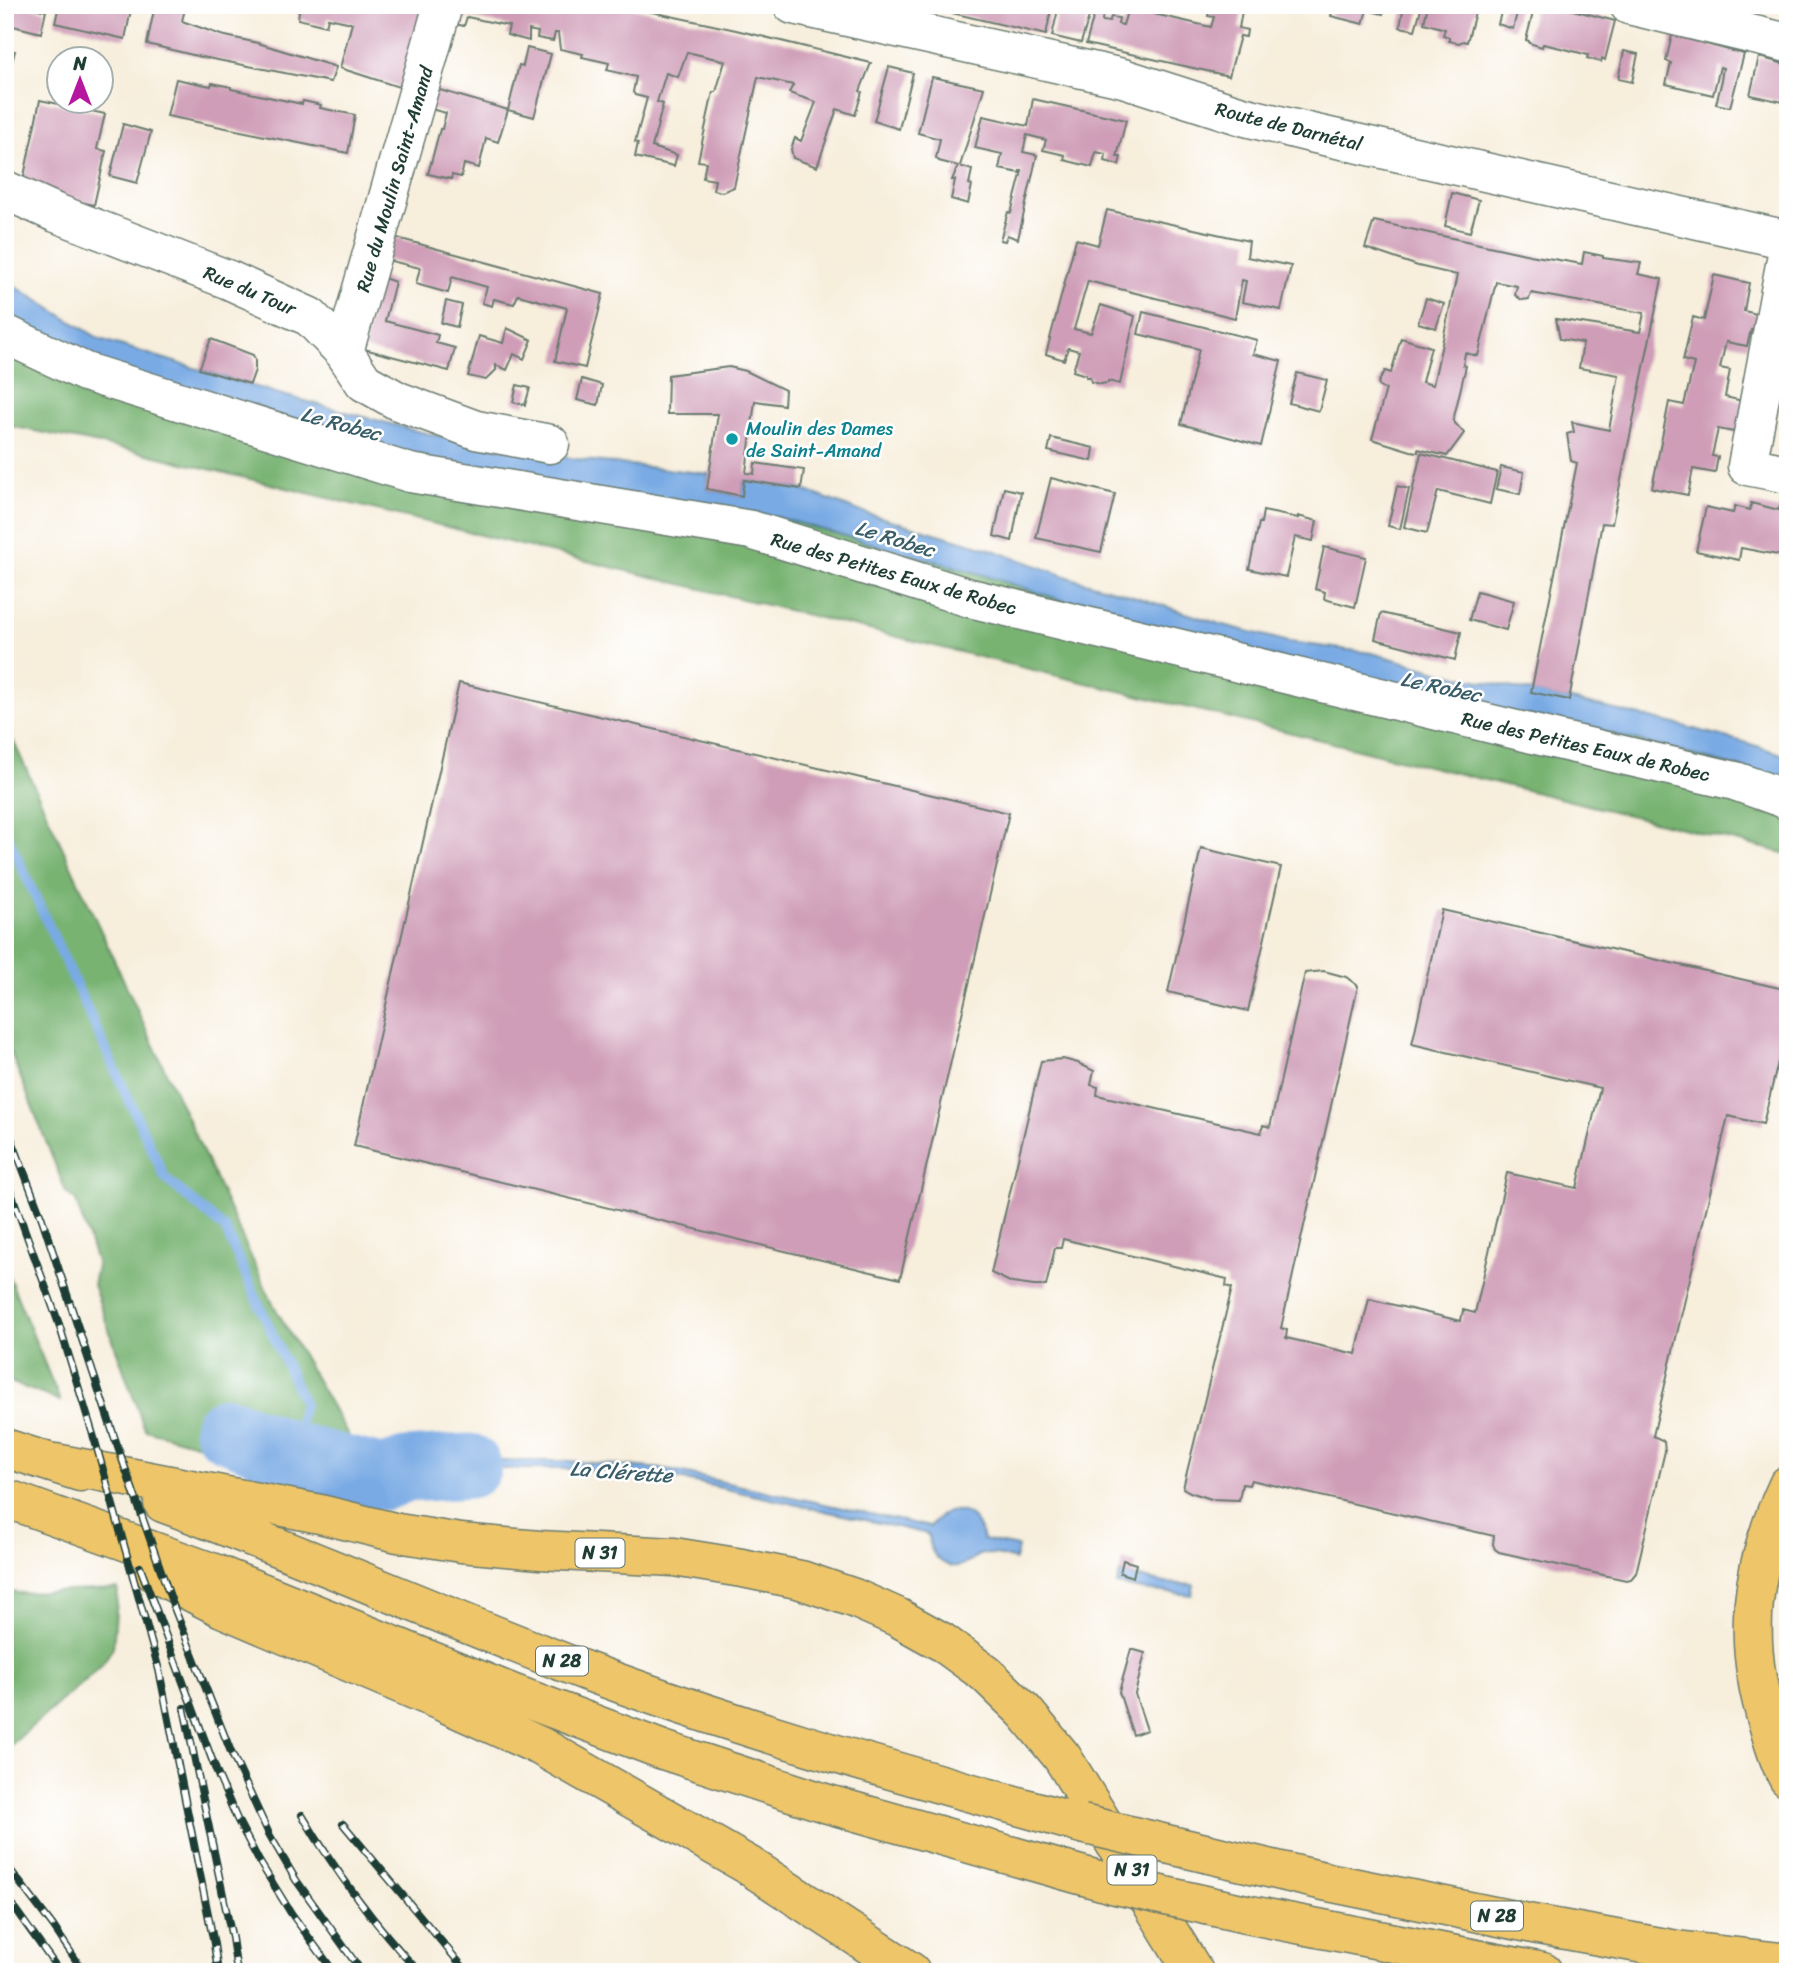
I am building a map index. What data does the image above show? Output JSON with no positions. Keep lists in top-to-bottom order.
{
  "streets": {
    "highway": ["N 31", "N 28"],
    "street": [
      "Route de Darnétal",
      "Rue du Moulin Saint-Amand",
      "Rue du Tour",
      "Rue des Petites Eaux de Robec"
    ]
  },
  "crossings": [
    ["Rue du Moulin Saint-Amand", "Rue du Tour"],
    ["N 31", "N 28"]
  ],
  "water": ["Le Robec", "La Clérette"],
  "places": ["Moulin des Dames de Saint-Amand"],
  "north": "top"
}
